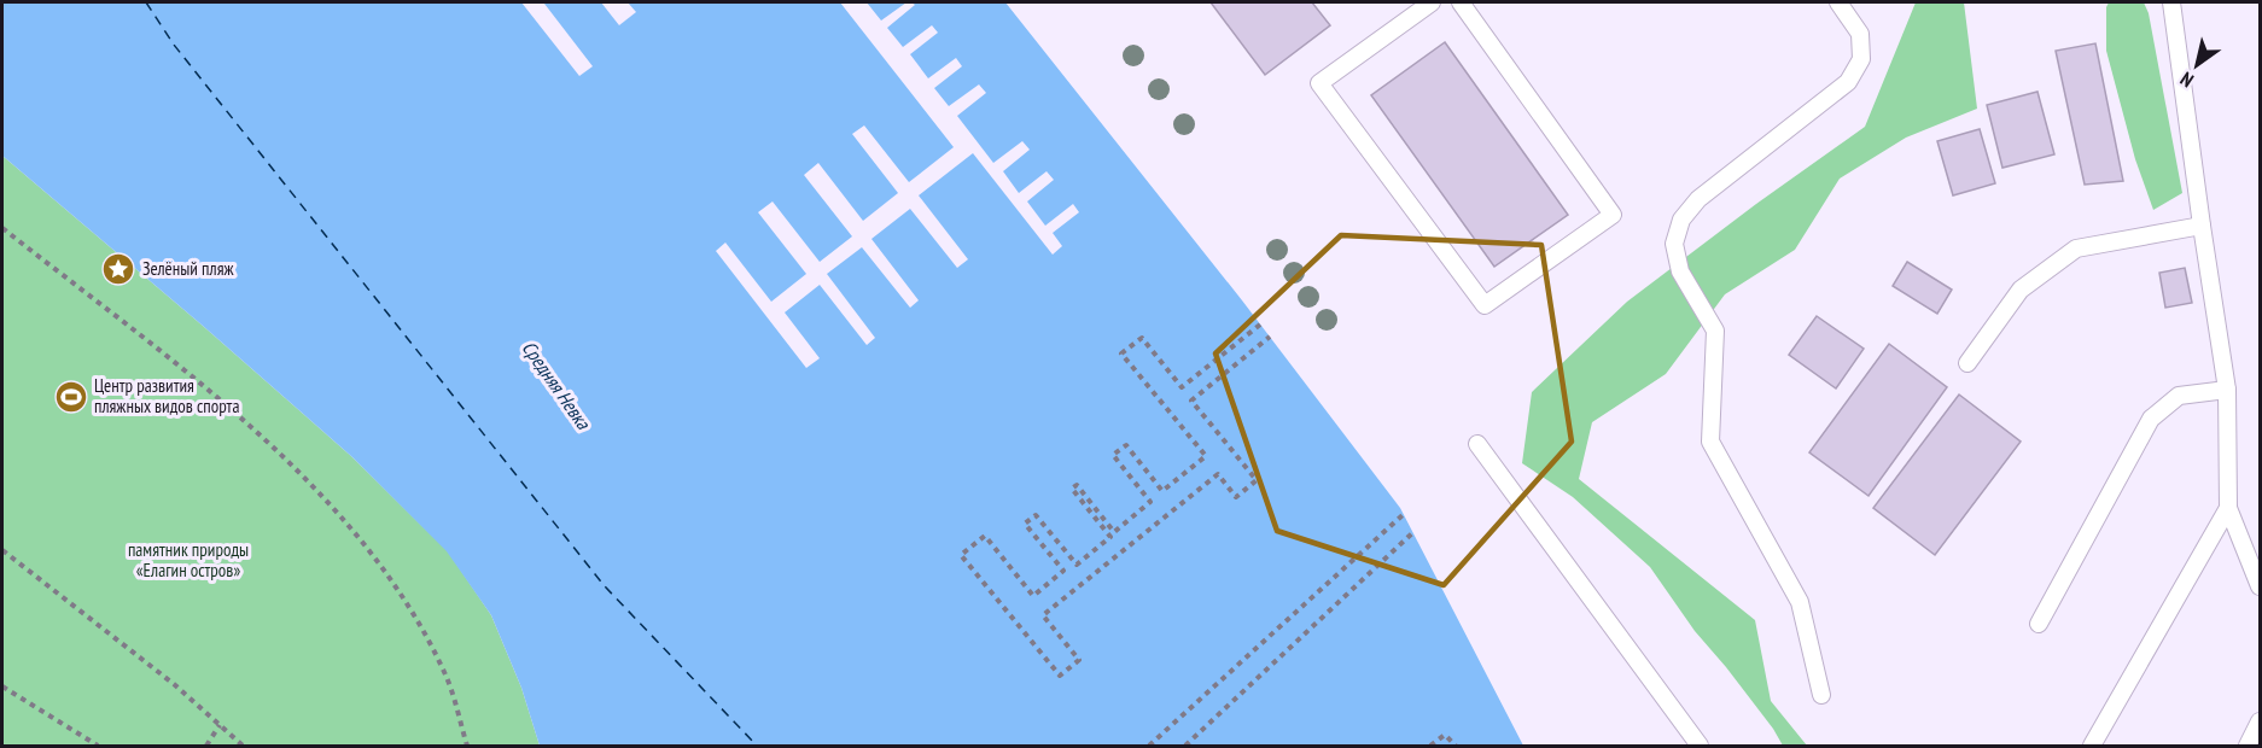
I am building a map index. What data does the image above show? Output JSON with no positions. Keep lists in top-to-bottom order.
{
  "water": ["Средняя Невка"],
  "parks": ["памятник природы «Елагин остров»"],
  "places": {
    "place": ["Зелёный пляж"],
    "sports": ["Центр развития пляжных видов спорта"]
  },
  "north": "bottom left"
}
